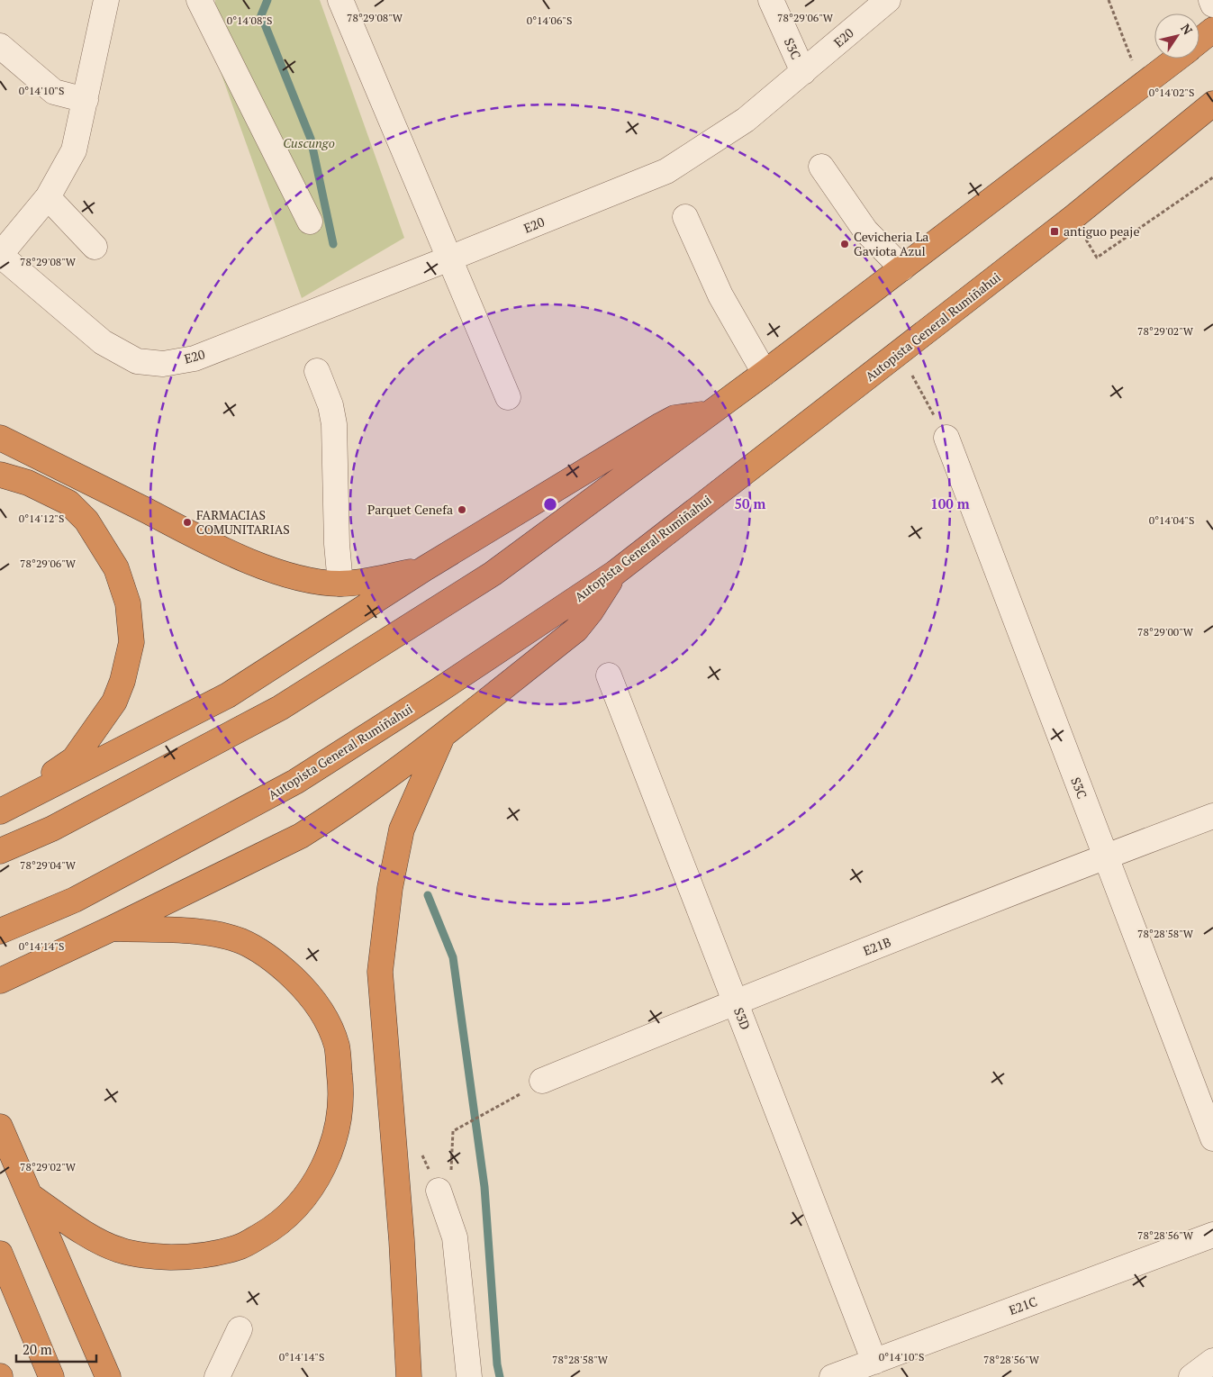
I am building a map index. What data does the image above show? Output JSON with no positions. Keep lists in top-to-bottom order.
{
  "streets": {
    "highway": ["Autopista General Rumiñahui"],
    "street": [
      "E20",
      "S3C",
      "E21B",
      "S3D",
      "E21C"
    ]
  },
  "crossings": [
    ["E20", "S3C"],
    ["S3C", "E21B"],
    ["E21B", "S3D"],
    ["S3D", "E21C"]
  ],
  "parks": ["Cuscungo"],
  "places": {
    "transit": ["antiguo peaje"],
    "other": ["Cevicheria La Gaviota Azul", "Parquet Cenefa", "FARMACIAS COMUNITARIAS"]
  },
  "scale_bar": "20 m",
  "north": "top right",
  "coordinates": [
    "78°29'08\"W",
    "78°29'06\"W",
    "0°14'08\"S",
    "0°14'06\"S",
    "0°14'10\"S",
    "0°14'02\"S",
    "78°29'02\"W",
    "0°14'12\"S",
    "0°14'04\"S",
    "78°29'00\"W",
    "78°29'04\"W",
    "78°28'58\"W",
    "0°14'14\"S",
    "78°28'56\"W"
  ],
  "rings": ["50 m", "100 m"]
}
